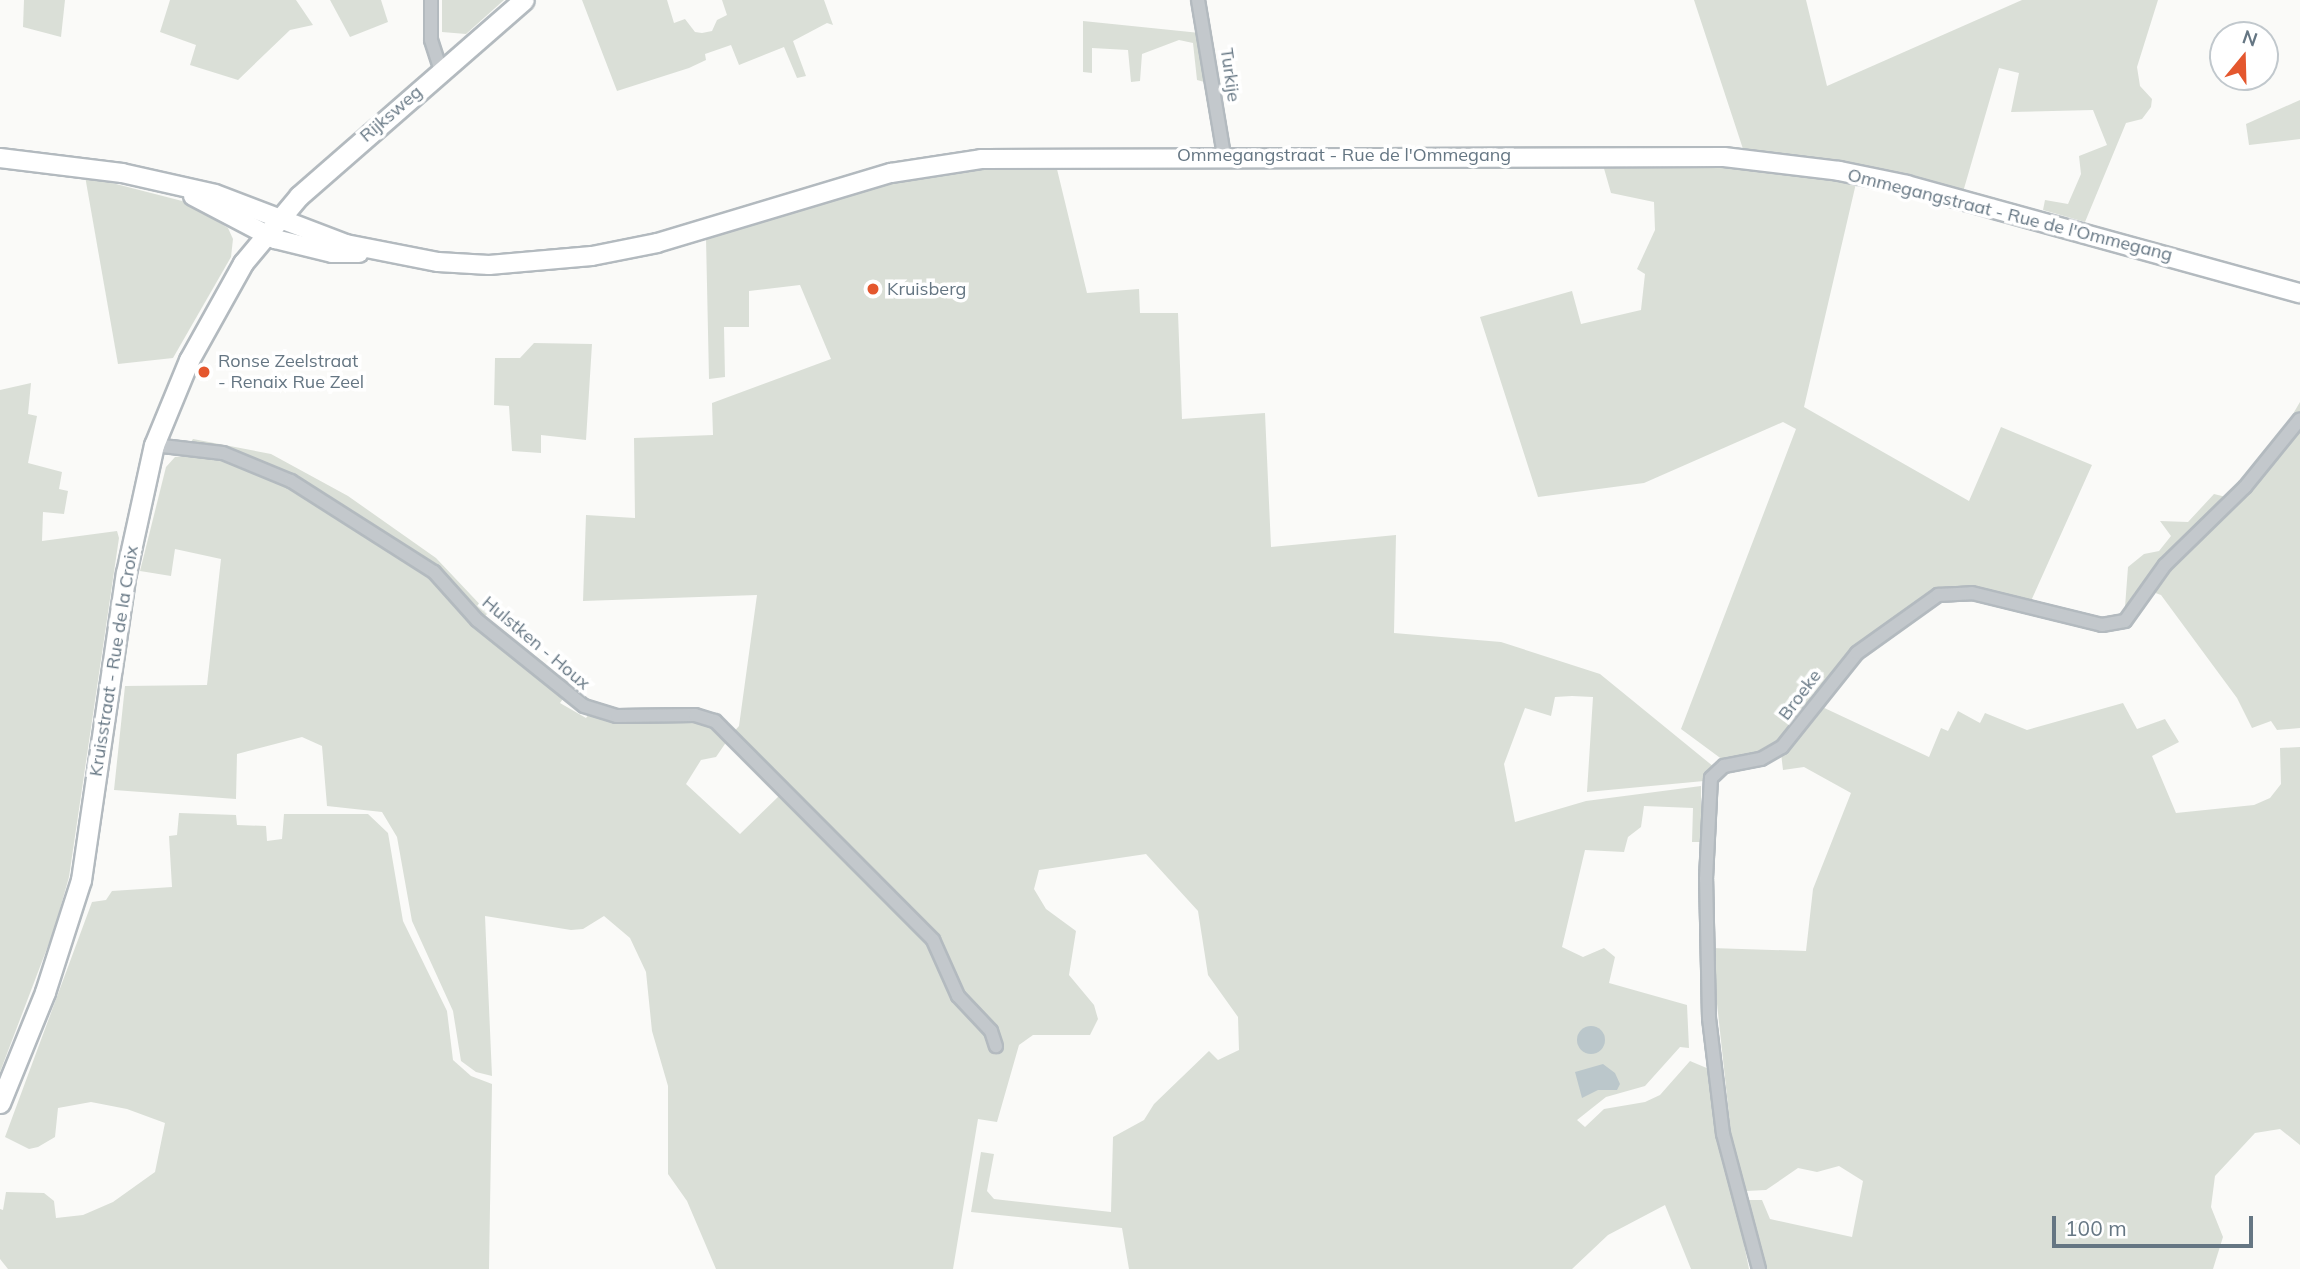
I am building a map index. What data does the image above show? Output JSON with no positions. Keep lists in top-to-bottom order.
{
  "streets": {
    "main road": ["Rijksweg", "Ommegangstraat - Rue de l'Ommegang", "Kruisstraat - Rue de la Croix"],
    "street": ["Turkije", "Hulstken - Houx", "Broeke"]
  },
  "crossings": [
    ["Turkije", "Ommegangstraat - Rue de l'Ommegang"],
    ["Rijksweg", "Ommegangstraat - Rue de l'Ommegang"],
    ["Rijksweg", "Kruisstraat - Rue de la Croix"],
    ["Ommegangstraat - Rue de l'Ommegang", "Kruisstraat - Rue de la Croix"],
    ["Hulstken - Houx", "Kruisstraat - Rue de la Croix"]
  ],
  "places": ["Kruisberg", "Ronse Zeelstraat - Renaix Rue Zeel"],
  "scale_bar": "100 m",
  "north": "top"
}
